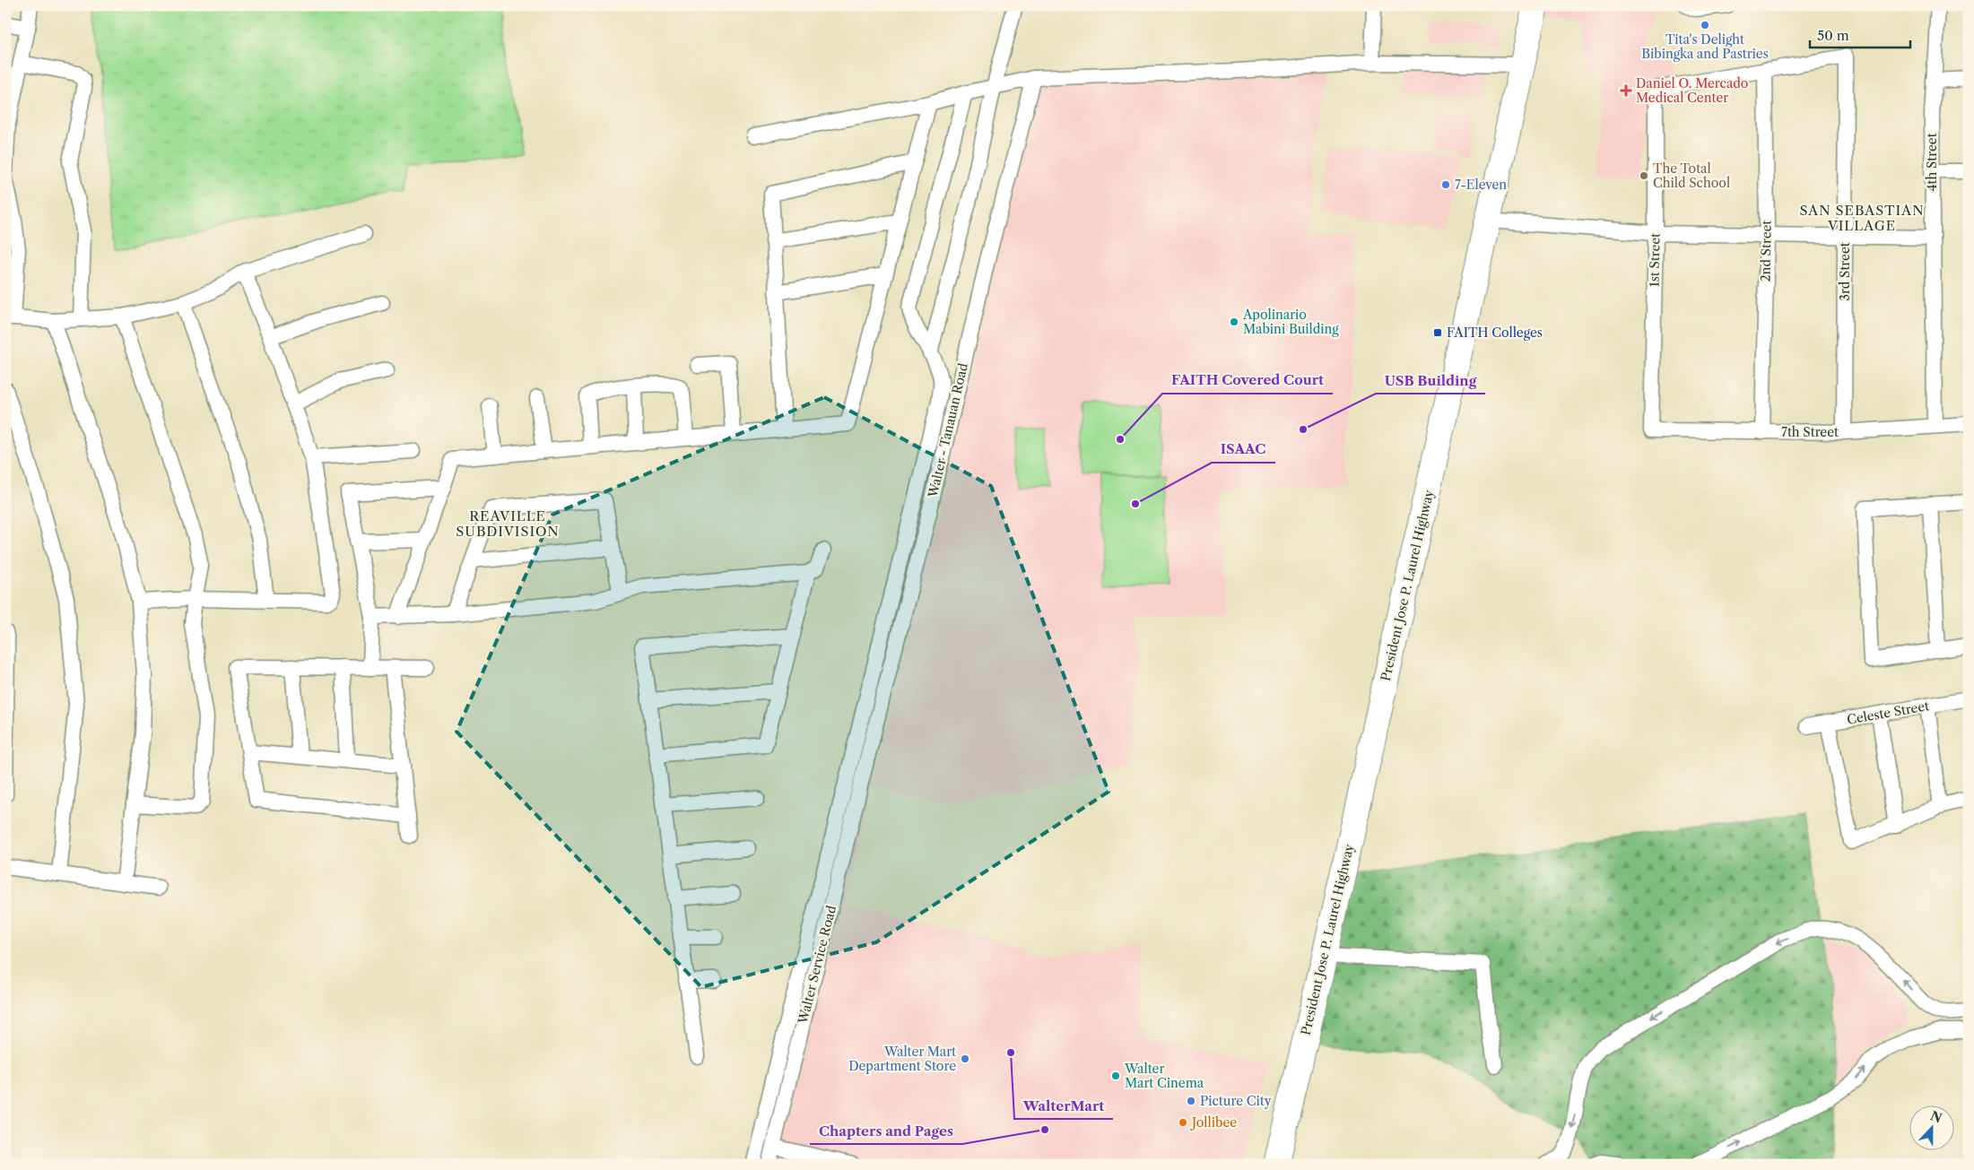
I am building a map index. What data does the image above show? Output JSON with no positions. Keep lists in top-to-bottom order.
{
  "streets": {
    "highway": ["President Jose P. Laurel Highway"],
    "street": [
      "4th Street",
      "2nd Street",
      "1st Street",
      "3rd Street",
      "Walter - Tanauan Road",
      "7th Street",
      "Celeste Street",
      "Walter Service Road"
    ]
  },
  "crossings": [
    ["4th Street", "7th Street"],
    ["2nd Street", "1st Street"],
    ["2nd Street", "3rd Street"],
    ["2nd Street", "7th Street"],
    ["1st Street", "3rd Street"],
    ["1st Street", "7th Street"],
    ["3rd Street", "7th Street"],
    ["Walter - Tanauan Road", "Walter Service Road"]
  ],
  "districts": ["SAN SEBASTIAN VILLAGE", "REAVILLE SUBDIVISION"],
  "places": {
    "other": [
      "Tita's Delight Bibingka and Pastries",
      "The Total Child School",
      "7-Eleven",
      "Apolinario Mabini Building",
      "USB Building",
      "FAITH Covered Court",
      "ISAAC",
      "WalterMart",
      "Walter Mart Department Store",
      "Walter Mart Cinema",
      "Picture City",
      "Jollibee",
      "Chapters and Pages"
    ],
    "health": ["Daniel O. Mercado Medical Center"],
    "transit": ["FAITH Colleges"]
  },
  "scale_bar": "50 m",
  "north": "top"
}
